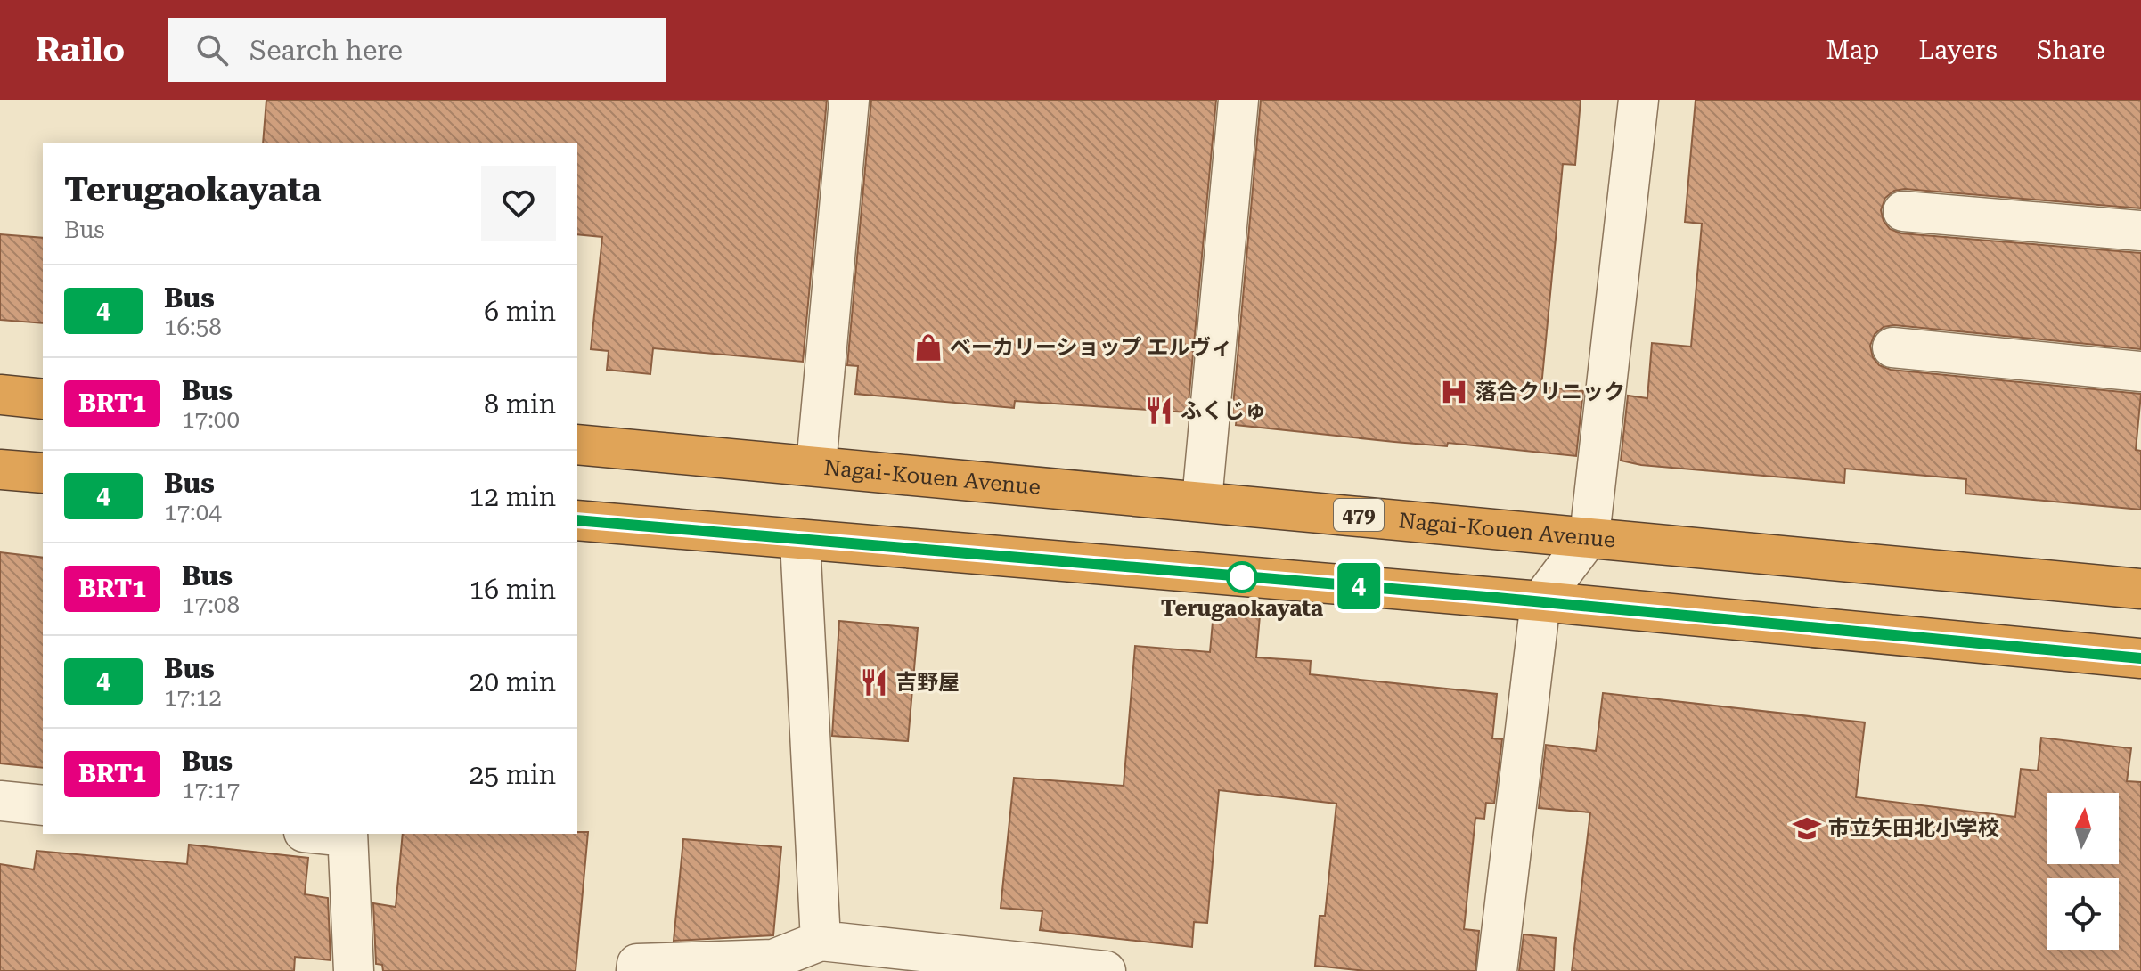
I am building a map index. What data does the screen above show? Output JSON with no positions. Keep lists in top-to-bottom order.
{
  "streets": {
    "highway": ["Nagai-Kouen Avenue", "479"]
  },
  "places": {
    "shop": ["ベーカリーショップ エルヴィ"],
    "hospital": ["落合クリニック"],
    "restaurant": ["ふくじゅ", "吉野屋"],
    "other": ["Terugaokayata"],
    "school or university": ["市立矢田北小学校"]
  },
  "lines": ["bus line 4"],
  "north": "top",
  "page": {
    "header": "Railo",
    "search": "Search here",
    "nav": ["Map", "Layers", "Share"],
    "on_map": "4",
    "heading": ["Terugaokayata", "Bus"],
    "list": [
      {
        "mark": "4",
        "name": "Bus",
        "note": "16:58",
        "value": "6 min"
      },
      {
        "mark": "BRT1",
        "name": "Bus",
        "note": "17:00",
        "value": "8 min"
      },
      {
        "mark": "4",
        "name": "Bus",
        "note": "17:04",
        "value": "12 min"
      },
      {
        "mark": "BRT1",
        "name": "Bus",
        "note": "17:08",
        "value": "16 min"
      },
      {
        "mark": "4",
        "name": "Bus",
        "note": "17:12",
        "value": "20 min"
      },
      {
        "mark": "BRT1",
        "name": "Bus",
        "note": "17:17",
        "value": "25 min"
      }
    ]
  }
}
